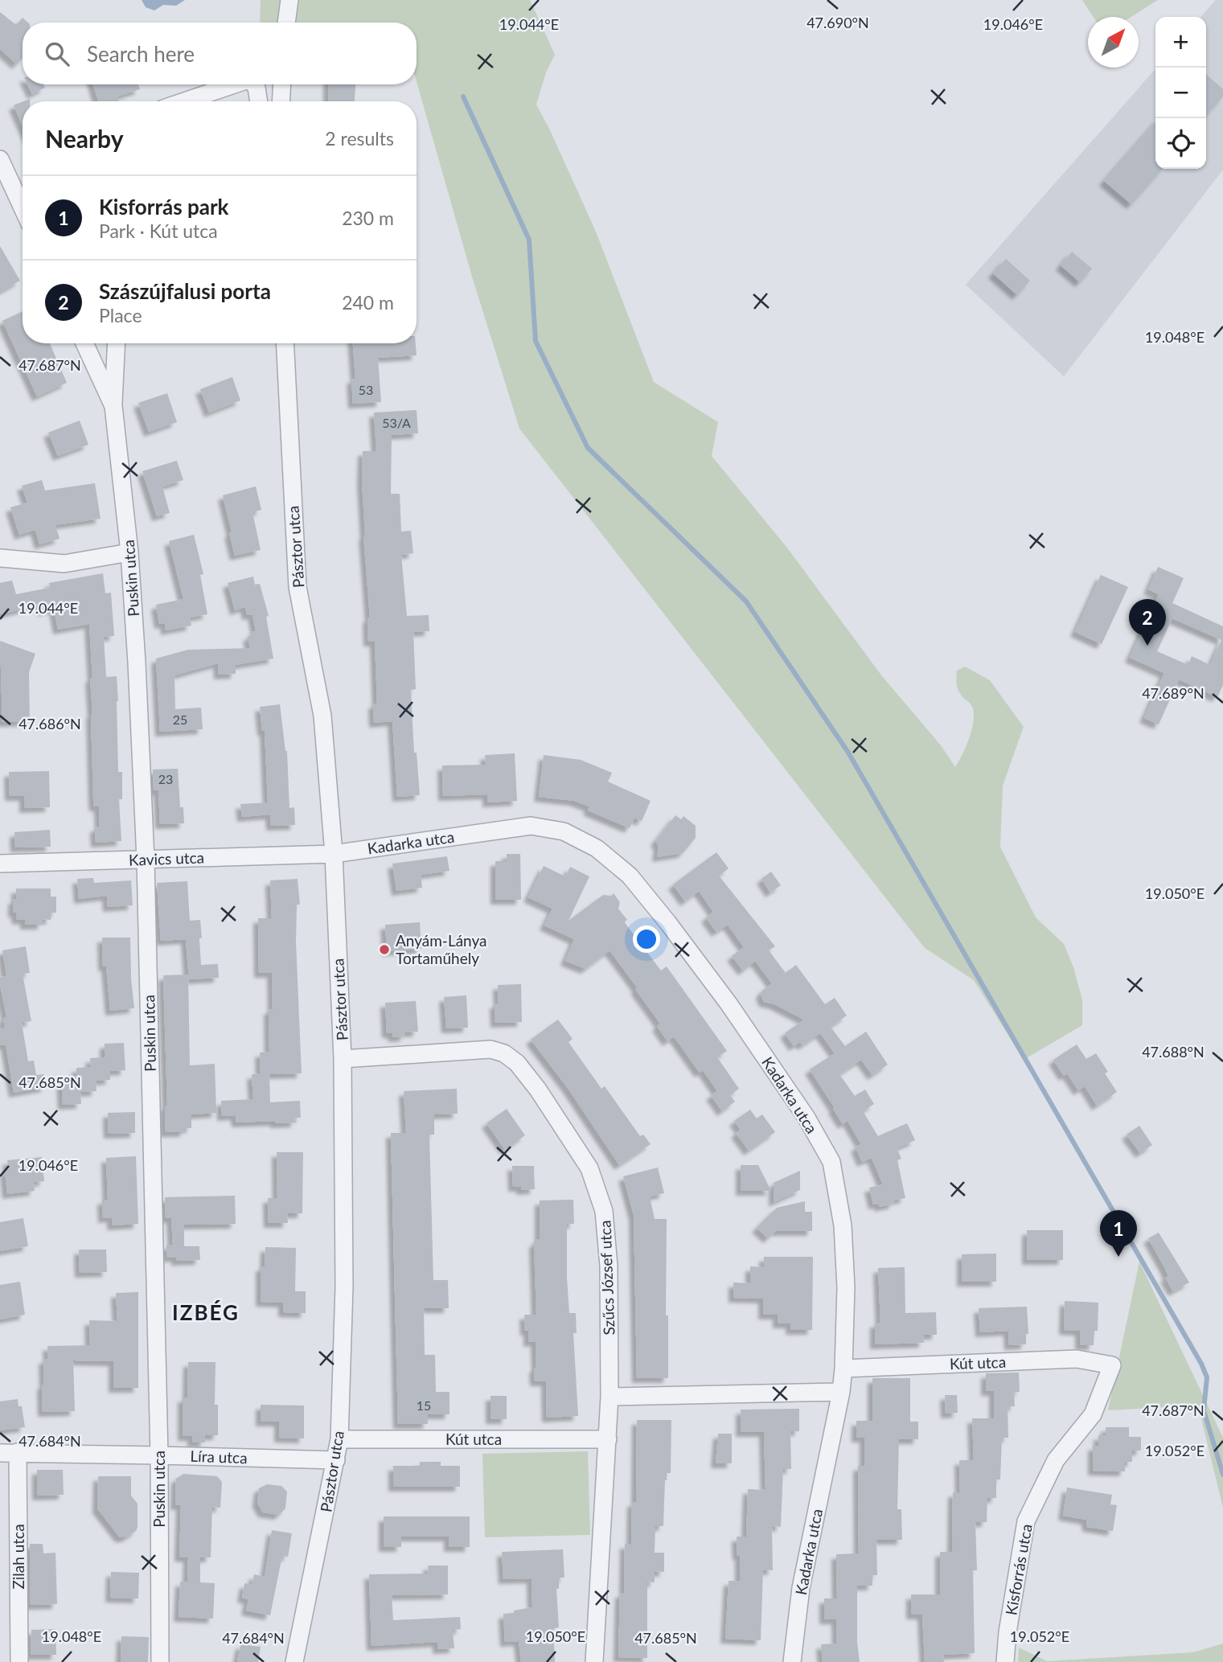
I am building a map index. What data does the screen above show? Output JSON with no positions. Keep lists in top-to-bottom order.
{
  "streets": {
    "street": [
      "Pásztor utca",
      "Puskin utca",
      "Kadarka utca",
      "Kavics utca",
      "Szűcs József utca",
      "Kút utca",
      "Líra utca",
      "Zilah utca",
      "Kisforrás utca"
    ]
  },
  "crossings": [
    ["Pásztor utca", "Kadarka utca"],
    ["Pásztor utca", "Kavics utca"],
    ["Pásztor utca", "Szűcs József utca"],
    ["Pásztor utca", "Kút utca"],
    ["Pásztor utca", "Líra utca"],
    ["Puskin utca", "Kavics utca"],
    ["Puskin utca", "Líra utca"],
    ["Kadarka utca", "Kavics utca"],
    ["Kadarka utca", "Kút utca"],
    ["Szűcs József utca", "Kút utca"],
    ["Kút utca", "Kisforrás utca"],
    ["Líra utca", "Zilah utca"]
  ],
  "districts": ["IZBÉG"],
  "places": ["Anyám-Lánya Tortaműhely"],
  "house_numbers": [
    "53",
    "53/A",
    "25",
    "23",
    "15"
  ],
  "north": "top right",
  "page": {
    "map_buttons": ["+", "−"],
    "search": "Search here",
    "heading": ["Nearby", "2 results"],
    "list": [
      {
        "mark": "1",
        "name": "Kisforrás park",
        "note": "Park · Kút utca",
        "value": "230 m"
      },
      {
        "mark": "2",
        "name": "Szászújfalusi porta",
        "note": "Place",
        "value": "240 m"
      }
    ],
    "pins": ["2", "1"]
  },
  "coordinates": [
    "47.690°N",
    "19.044°E",
    "19.046°E",
    "19.048°E",
    "47.687°N",
    "47.689°N",
    "47.686°N",
    "19.050°E",
    "47.688°N",
    "47.685°N",
    "47.684°N",
    "19.052°E"
  ]
}
